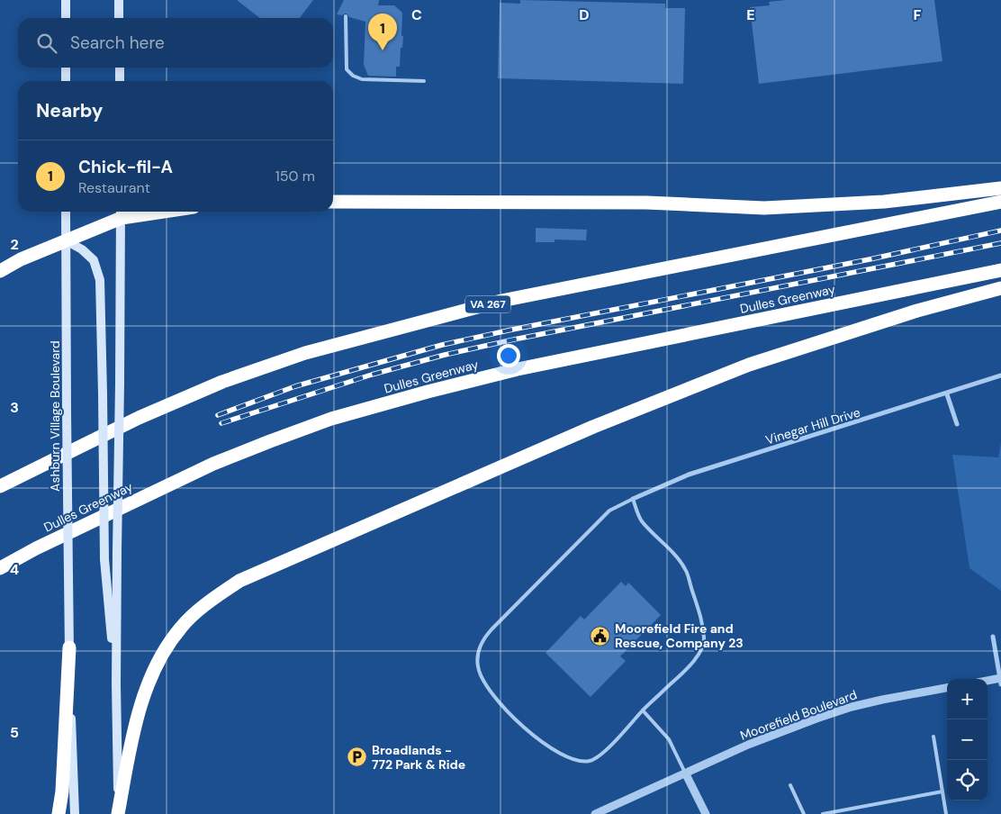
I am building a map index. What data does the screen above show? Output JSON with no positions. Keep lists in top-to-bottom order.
{
  "streets": {
    "highway": ["Dulles Greenway", "VA 267"],
    "main road": ["Ashburn Village Boulevard"],
    "street": ["Vinegar Hill Drive", "Moorefield Boulevard"]
  },
  "places": {
    "public building": ["Moorefield Fire and Rescue, Company 23"],
    "parking": ["Broadlands - 772 Park & Ride"]
  },
  "page": {
    "pins": "1",
    "search": "Search here",
    "heading": "Nearby",
    "list": [
      {
        "mark": "1",
        "name": "Chick-fil-A",
        "note": "Restaurant",
        "value": "150 m"
      }
    ],
    "map_buttons": ["+", "−"]
  },
  "grid": {
    "columns": [
      "C",
      "D",
      "E",
      "F"
    ],
    "rows": [
      "2",
      "3",
      "4",
      "5"
    ]
  }
}
